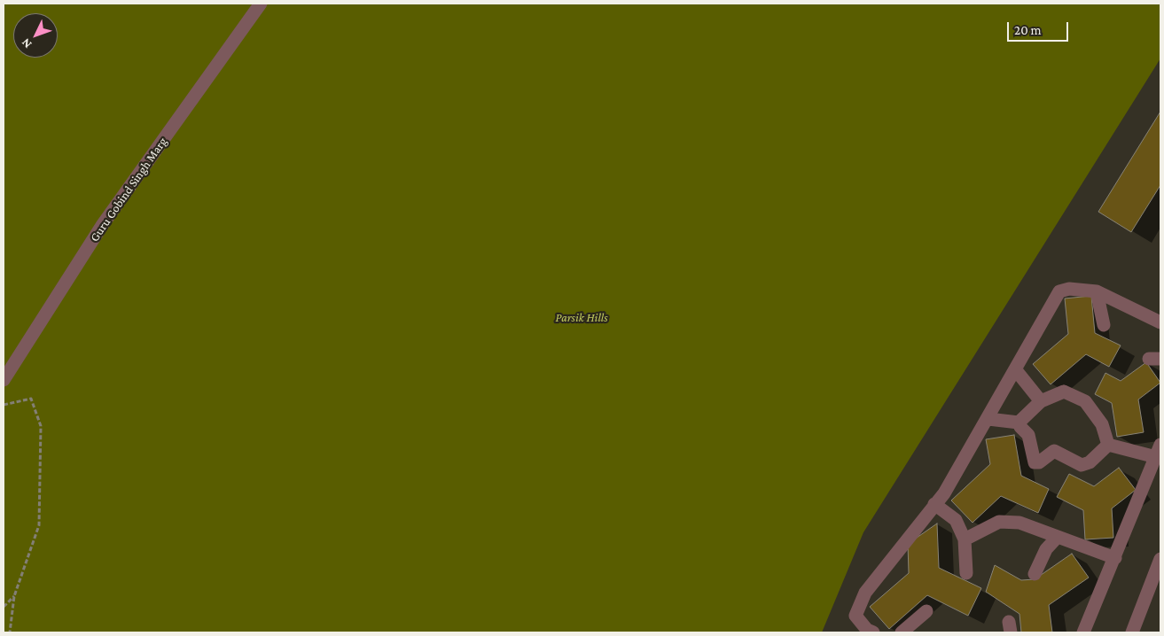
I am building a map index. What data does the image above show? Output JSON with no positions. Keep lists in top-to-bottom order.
{
  "streets": {
    "street": ["Guru Gobind Singh Marg"]
  },
  "parks": ["Parsik Hills"],
  "scale_bar": "20 m",
  "north": "bottom left"
}
